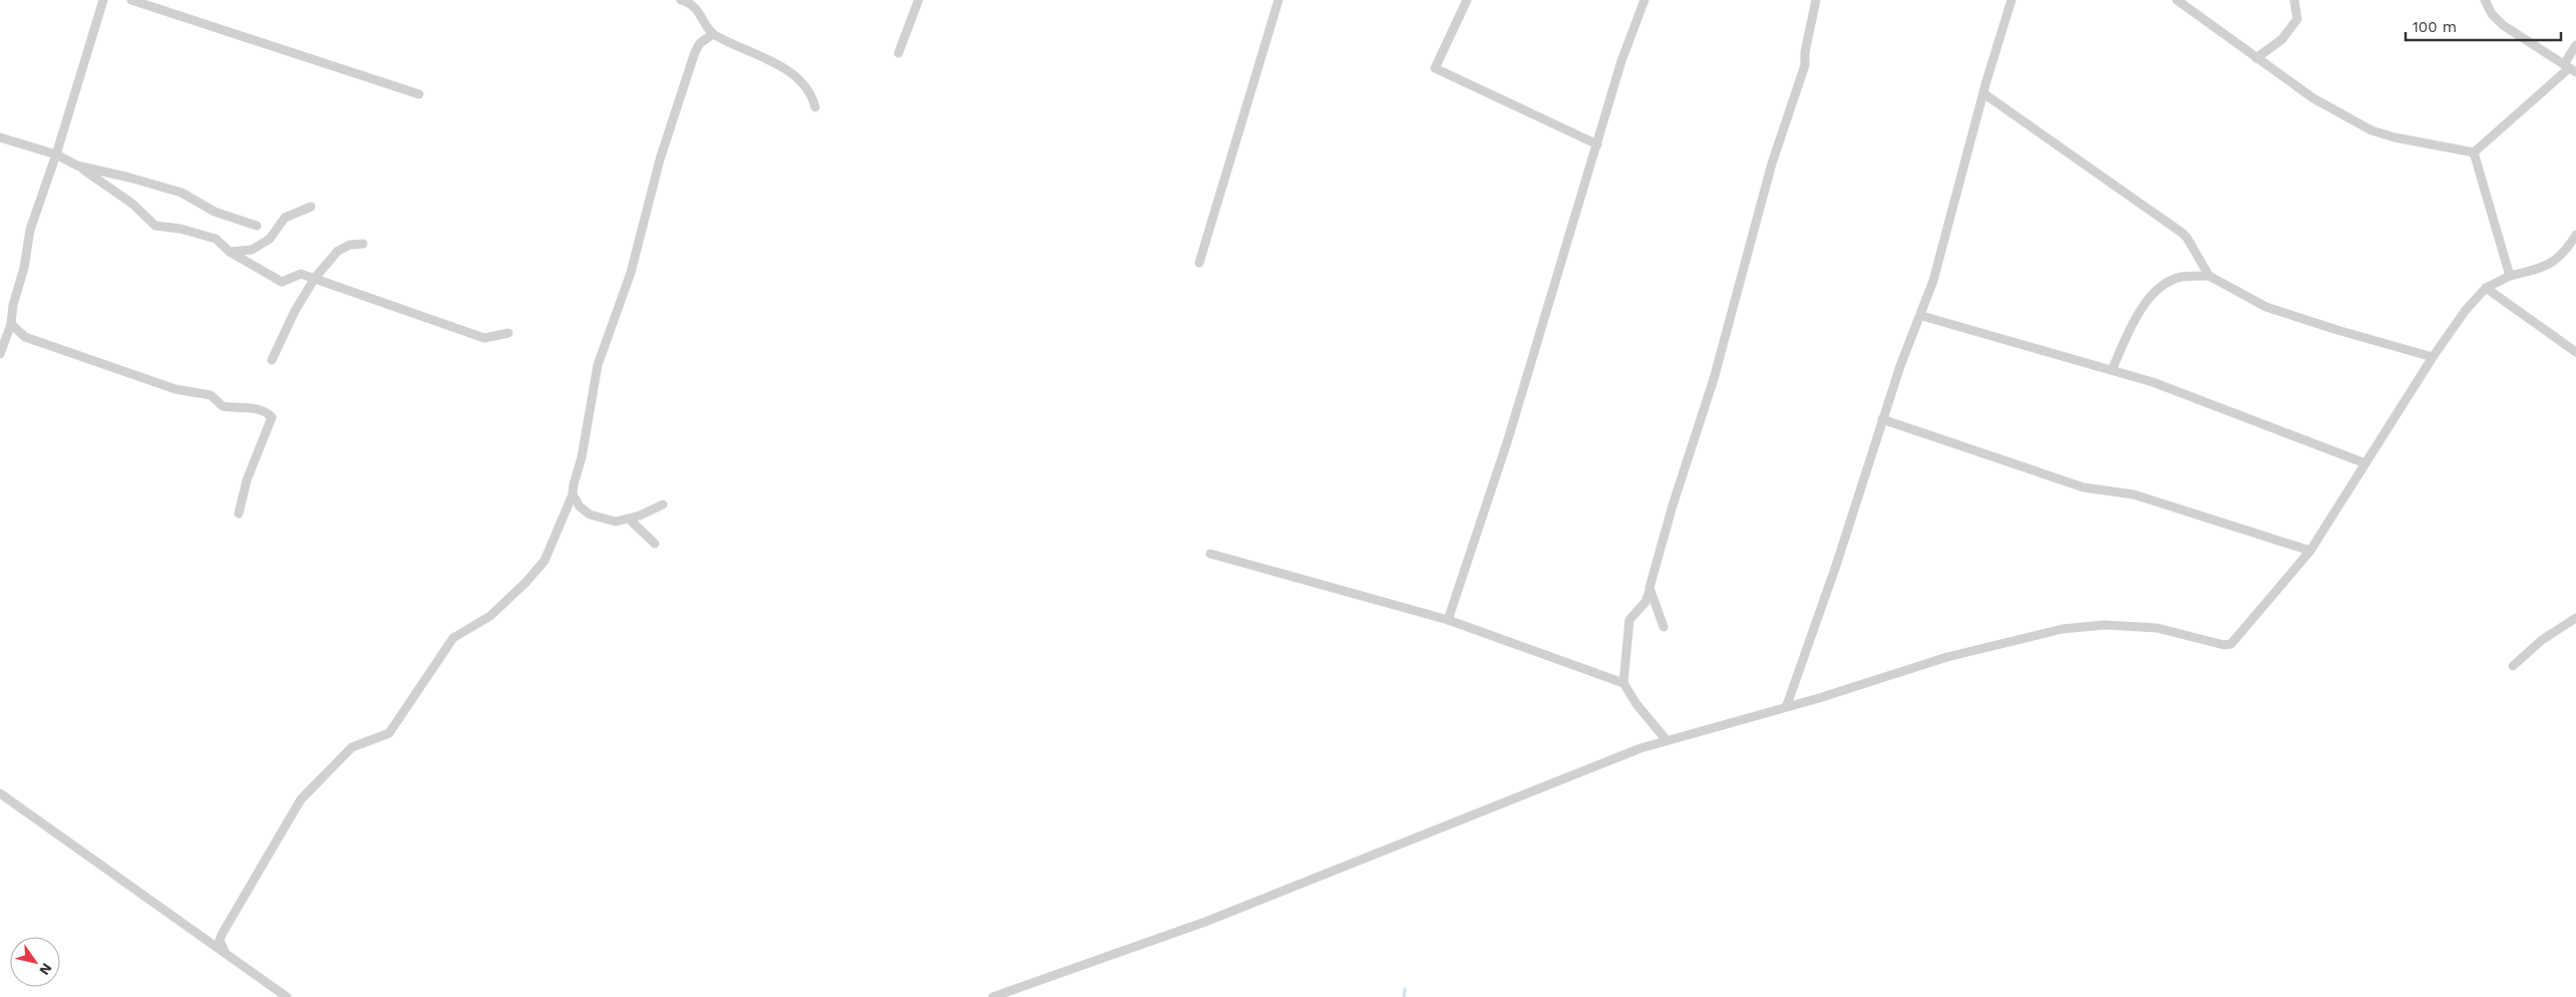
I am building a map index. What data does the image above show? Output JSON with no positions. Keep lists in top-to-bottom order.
{
  "scale_bar": "100 m",
  "north": "bottom right"
}
